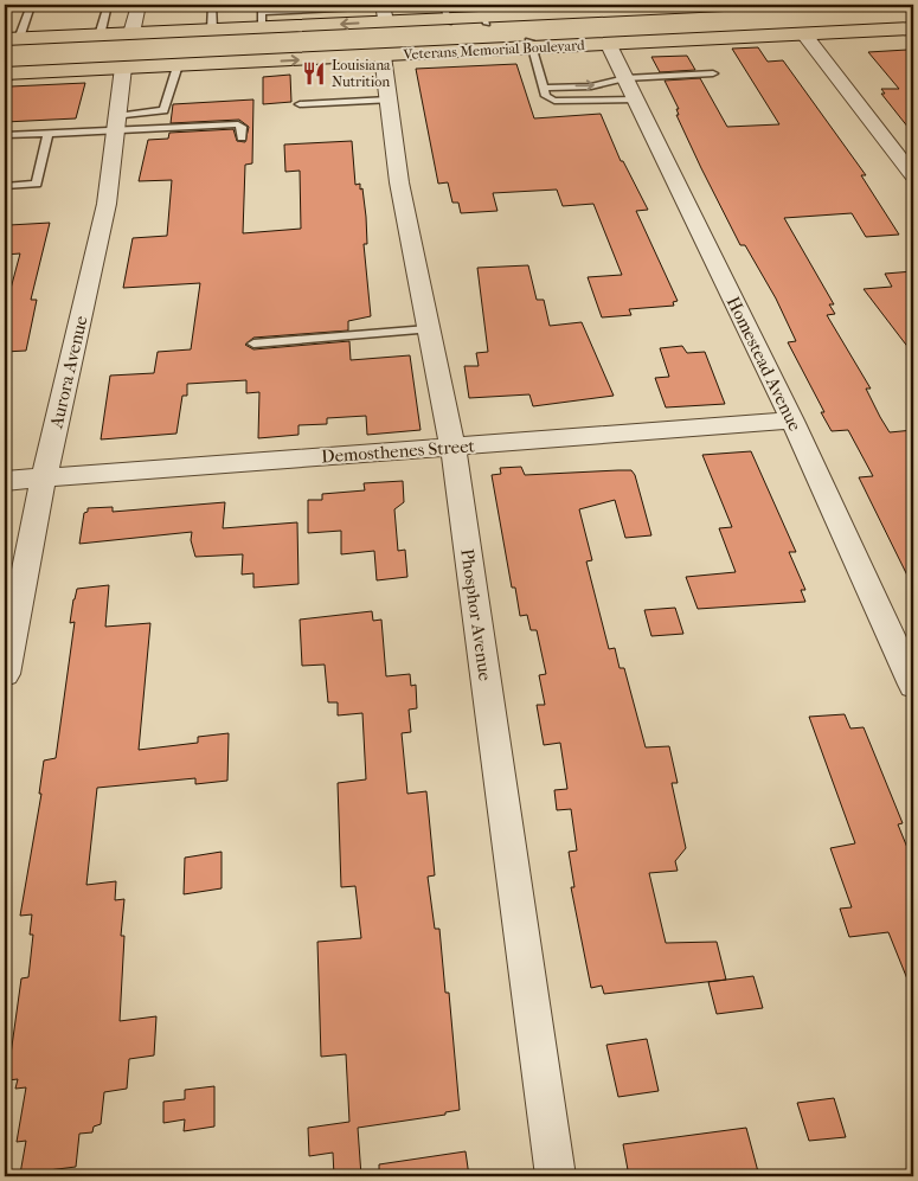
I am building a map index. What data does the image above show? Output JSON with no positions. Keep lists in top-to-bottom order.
{
  "streets": {
    "main road": ["Veterans Memorial Boulevard"],
    "street": [
      "Homestead Avenue",
      "Aurora Avenue",
      "Demosthenes Street",
      "Phosphor Avenue"
    ]
  },
  "crossings": [
    ["Veterans Memorial Boulevard", "Homestead Avenue"],
    ["Veterans Memorial Boulevard", "Aurora Avenue"],
    ["Veterans Memorial Boulevard", "Phosphor Avenue"],
    ["Homestead Avenue", "Demosthenes Street"],
    ["Aurora Avenue", "Demosthenes Street"],
    ["Demosthenes Street", "Phosphor Avenue"]
  ],
  "places": {
    "restaurant": ["Louisiana Nutrition"]
  }
}
